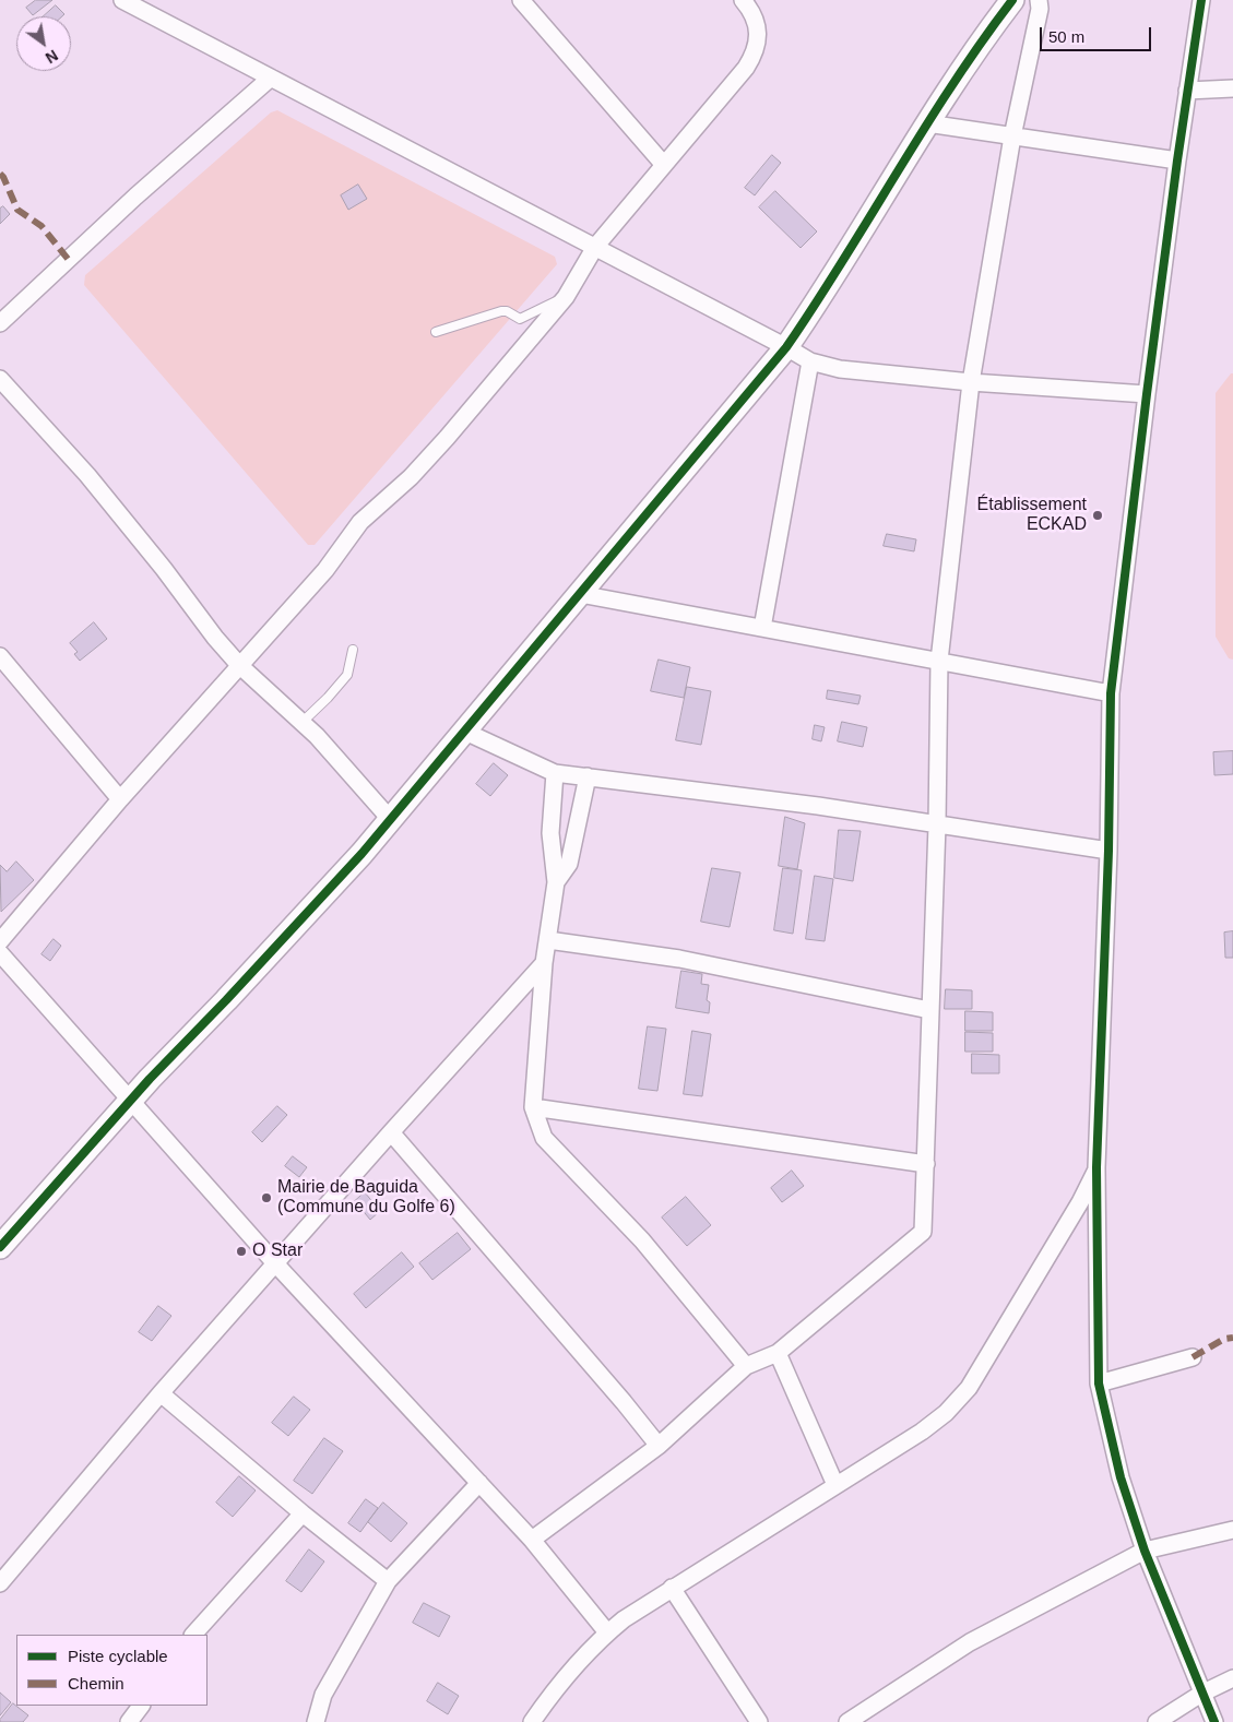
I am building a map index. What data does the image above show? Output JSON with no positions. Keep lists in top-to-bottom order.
{
  "places": ["Établissement ECKAD", "Mairie de Baguida (Commune du Golfe 6)", "O Star"],
  "legend": ["Piste cyclable", "Chemin"],
  "scale_bar": "50 m",
  "north": "bottom right"
}
